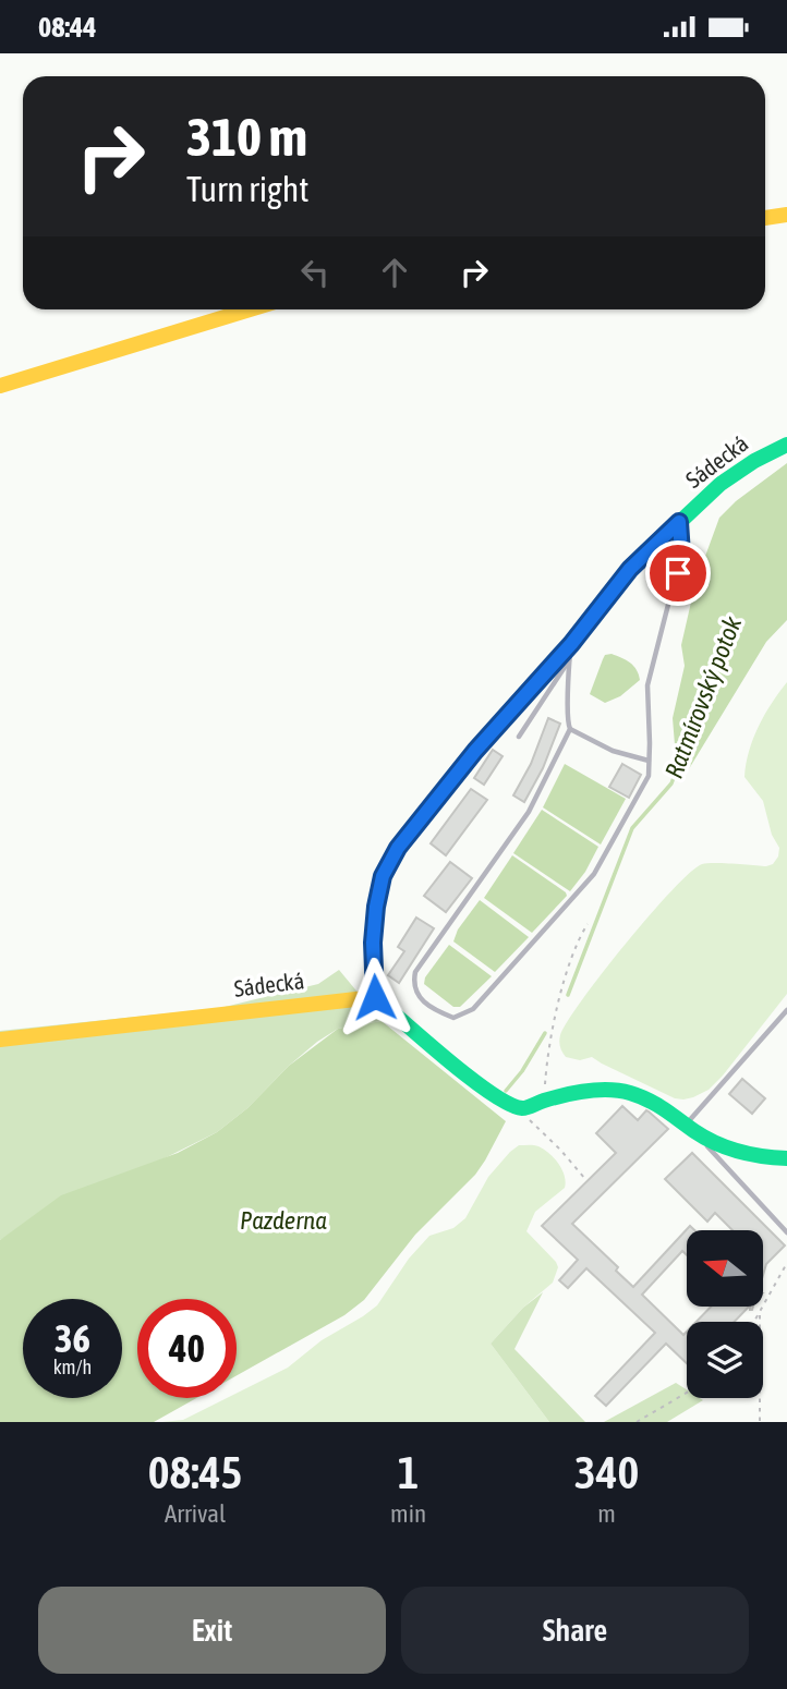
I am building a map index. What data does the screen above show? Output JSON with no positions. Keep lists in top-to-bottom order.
{
  "streets": {
    "street": ["Sádecká"]
  },
  "water": ["Ratmírovský potok", "Pazderna"],
  "north": "left",
  "page": {
    "status": "08:44",
    "turn": ["310 m", "Turn right"],
    "speed": "36 km/h",
    "limit": "40",
    "eta": [
      "08:45",
      "Arrival",
      "1",
      "min",
      "340",
      "m"
    ],
    "buttons": ["Exit", "Share"]
  }
}
